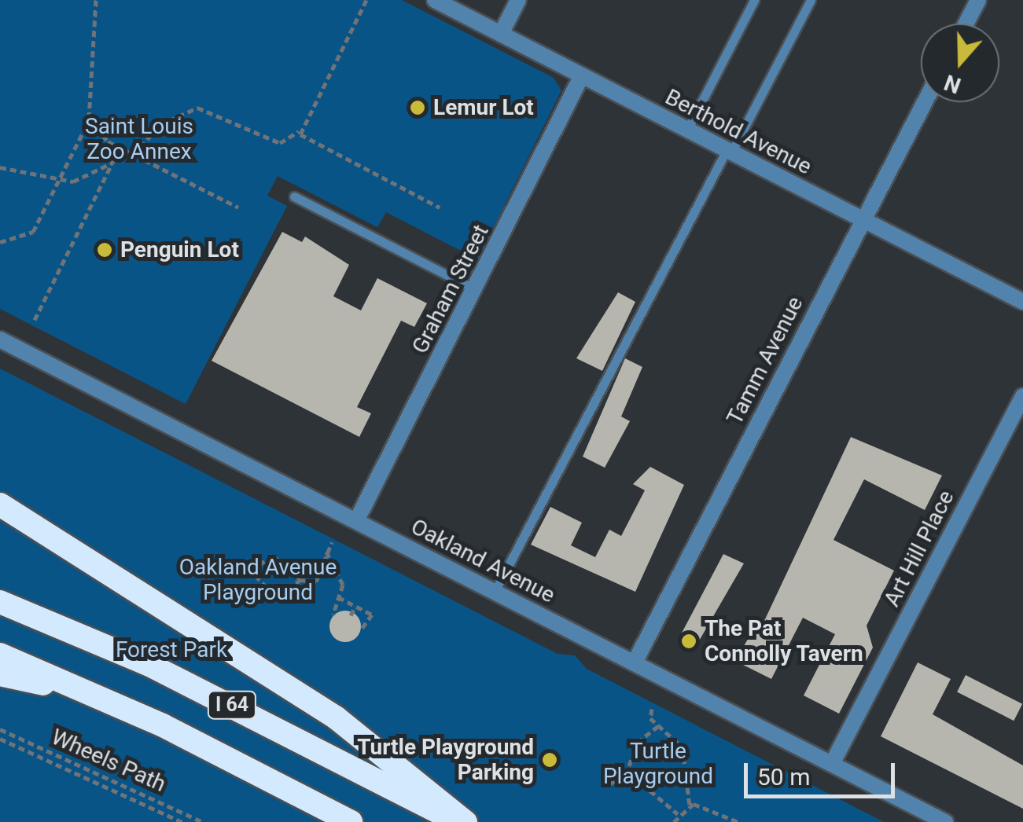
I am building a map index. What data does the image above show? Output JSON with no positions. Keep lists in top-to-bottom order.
{
  "streets": {
    "highway": ["I 64"],
    "street": [
      "Berthold Avenue",
      "Graham Street",
      "Tamm Avenue",
      "Art Hill Place",
      "Oakland Avenue"
    ],
    "path": ["Wheels Path"]
  },
  "crossings": [
    ["Berthold Avenue", "Graham Street"],
    ["Berthold Avenue", "Tamm Avenue"],
    ["Graham Street", "Oakland Avenue"],
    ["Tamm Avenue", "Oakland Avenue"],
    ["Art Hill Place", "Oakland Avenue"]
  ],
  "parks": [
    "Saint Louis Zoo Annex",
    "Oakland Avenue Playground",
    "Forest Park",
    "Turtle Playground"
  ],
  "places": [
    "Lemur Lot",
    "Penguin Lot",
    "The Pat Connolly Tavern",
    "Turtle Playground Parking"
  ],
  "scale_bar": "50 m",
  "north": "bottom"
}
